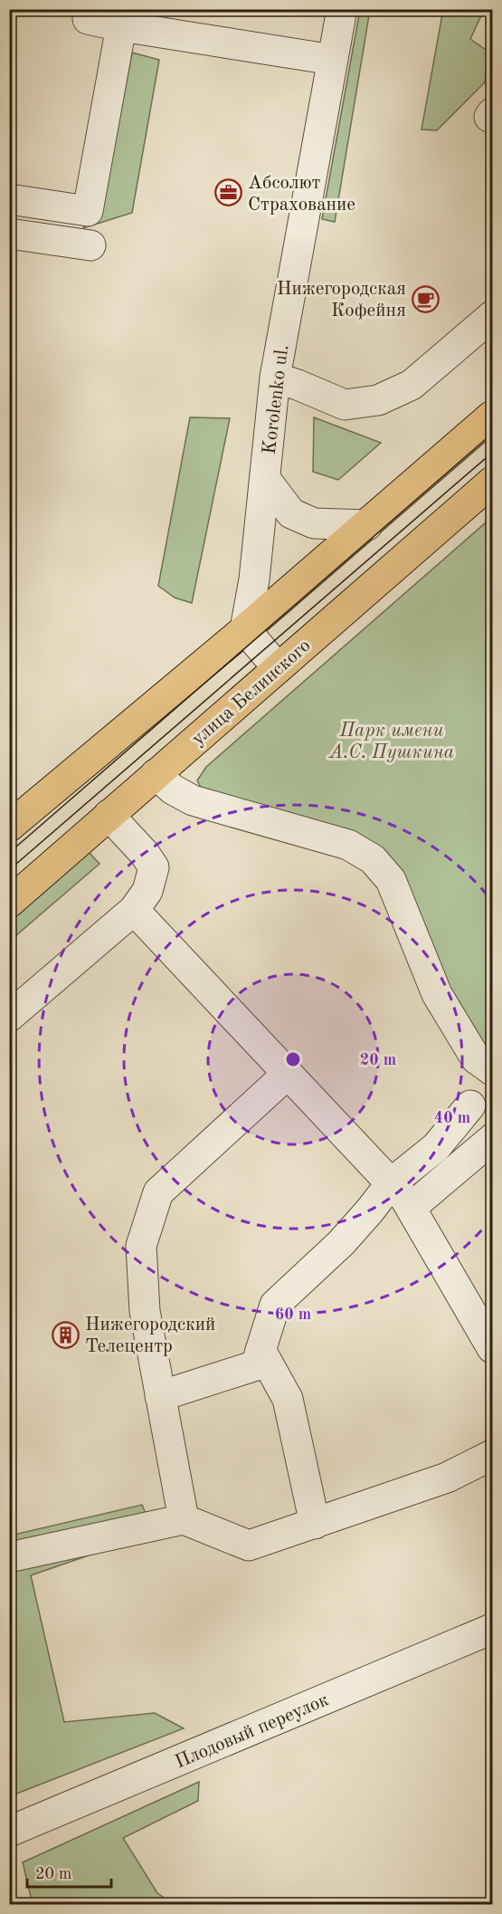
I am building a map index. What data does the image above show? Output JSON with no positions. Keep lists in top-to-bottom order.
{
  "streets": {
    "main road": ["улица Белинского"],
    "street": ["Korolenko ul.", "Плодовый переулок"]
  },
  "parks": ["Парк имени А.С. Пушкина"],
  "places": {
    "office": ["Абсолют Страхование"],
    "cafe": ["Нижегородская Кофейня"],
    "building": ["Нижегородский Телецентр"]
  },
  "scale_bar": "20 m",
  "rings": ["20 m", "40 m", "60 m"]
}
